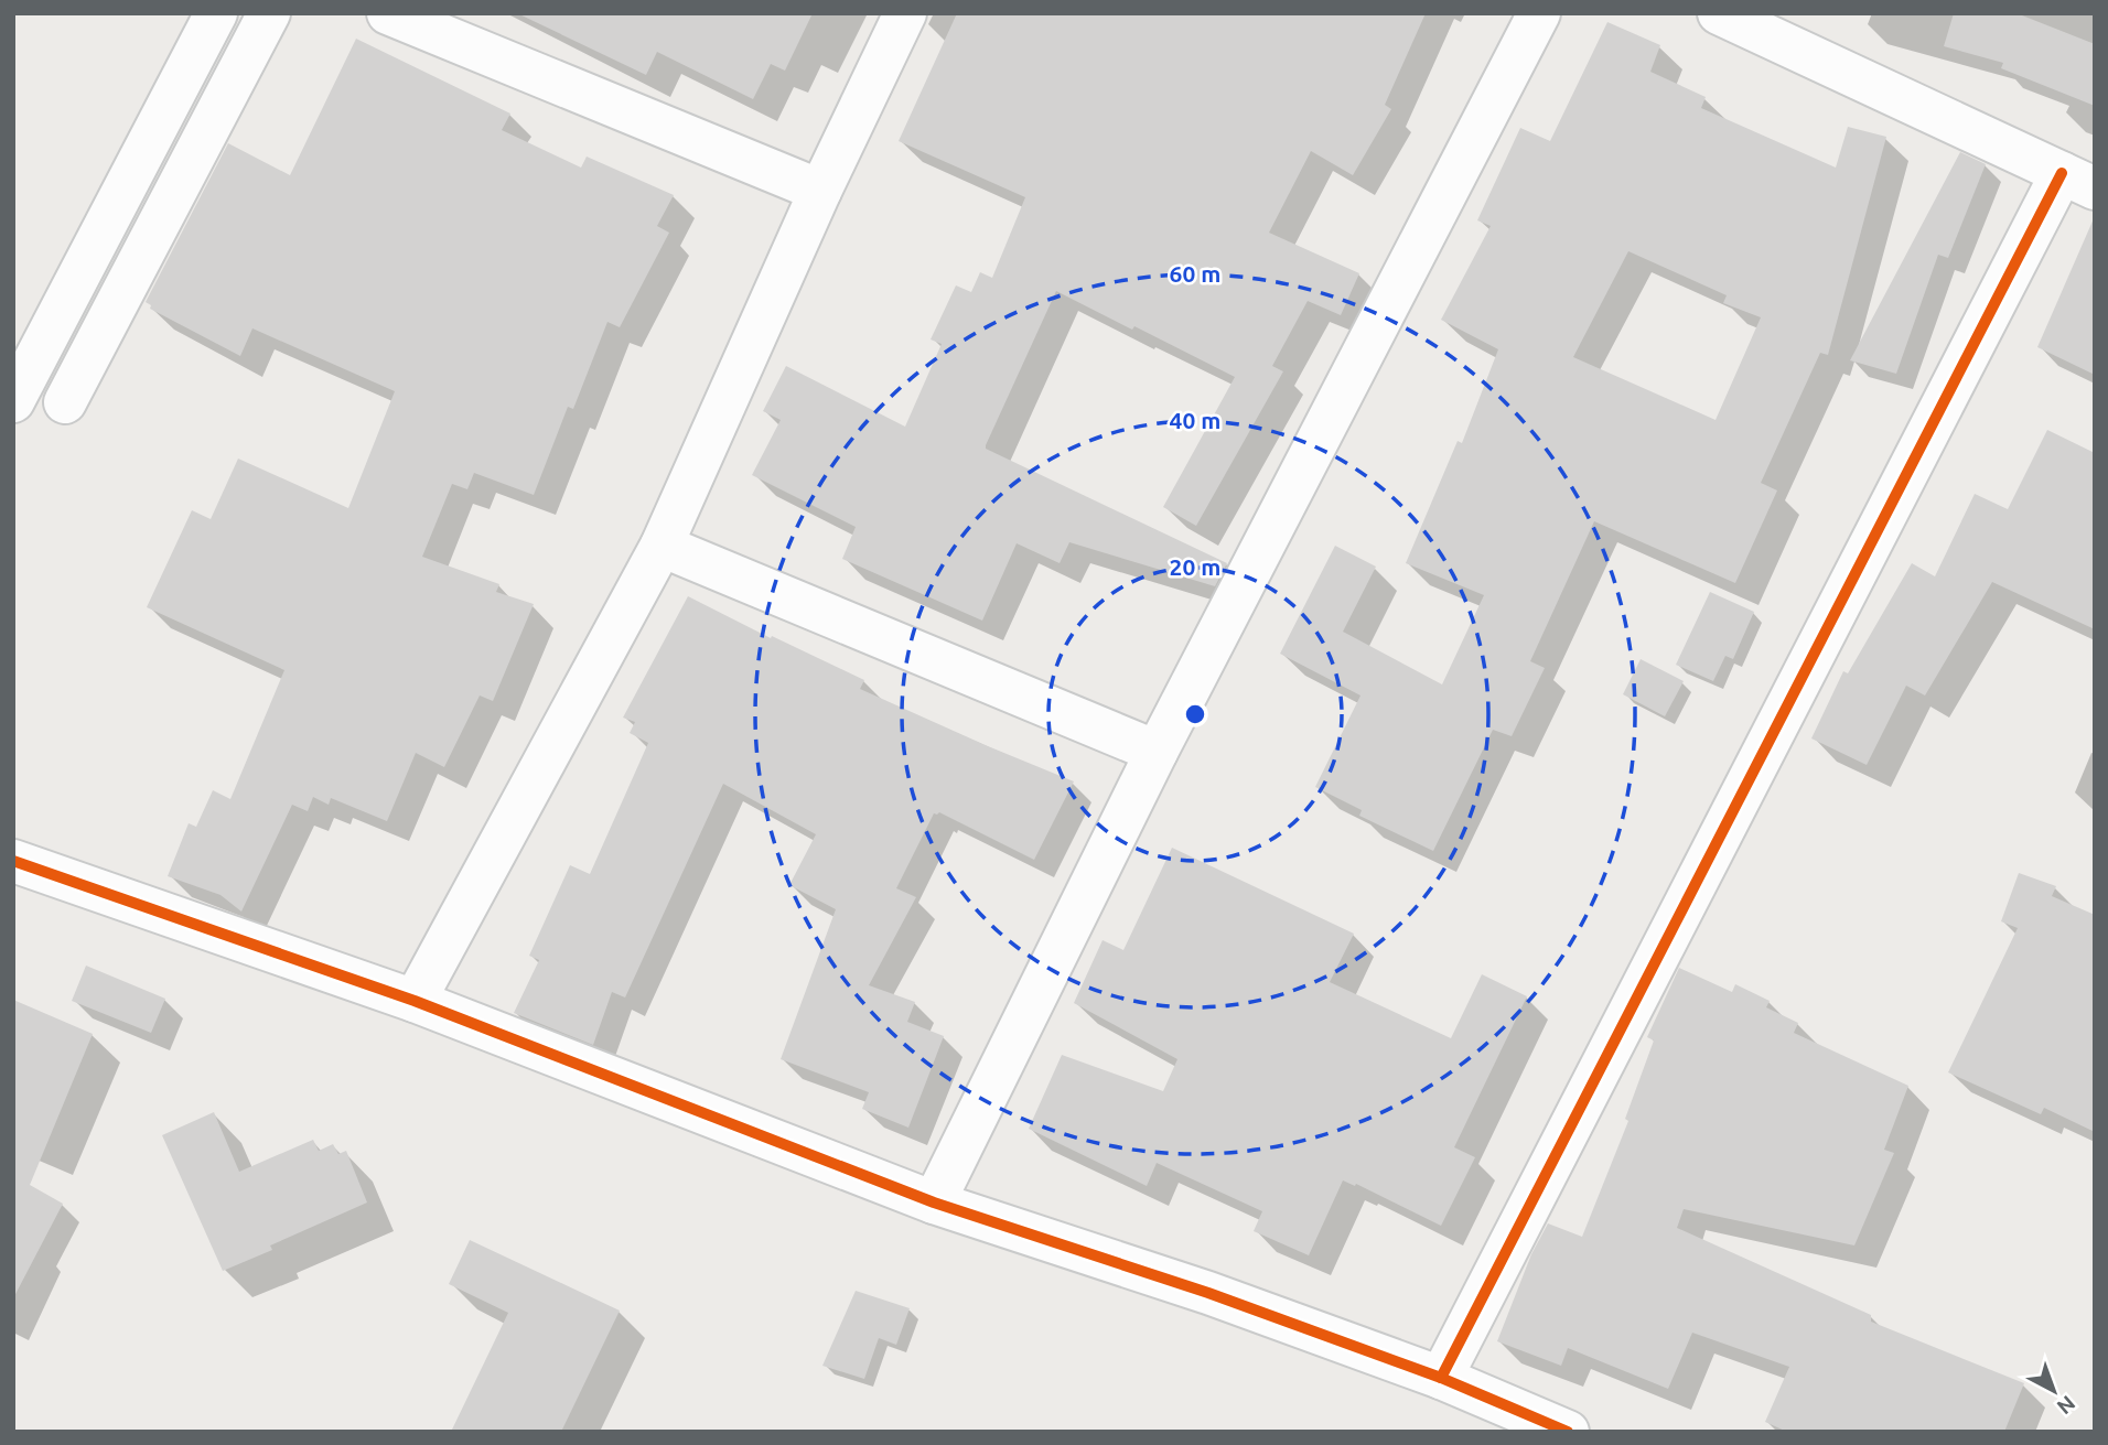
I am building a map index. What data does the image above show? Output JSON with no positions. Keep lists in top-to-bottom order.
{
  "north": "bottom right",
  "rings": ["60 m", "40 m", "20 m"]
}
